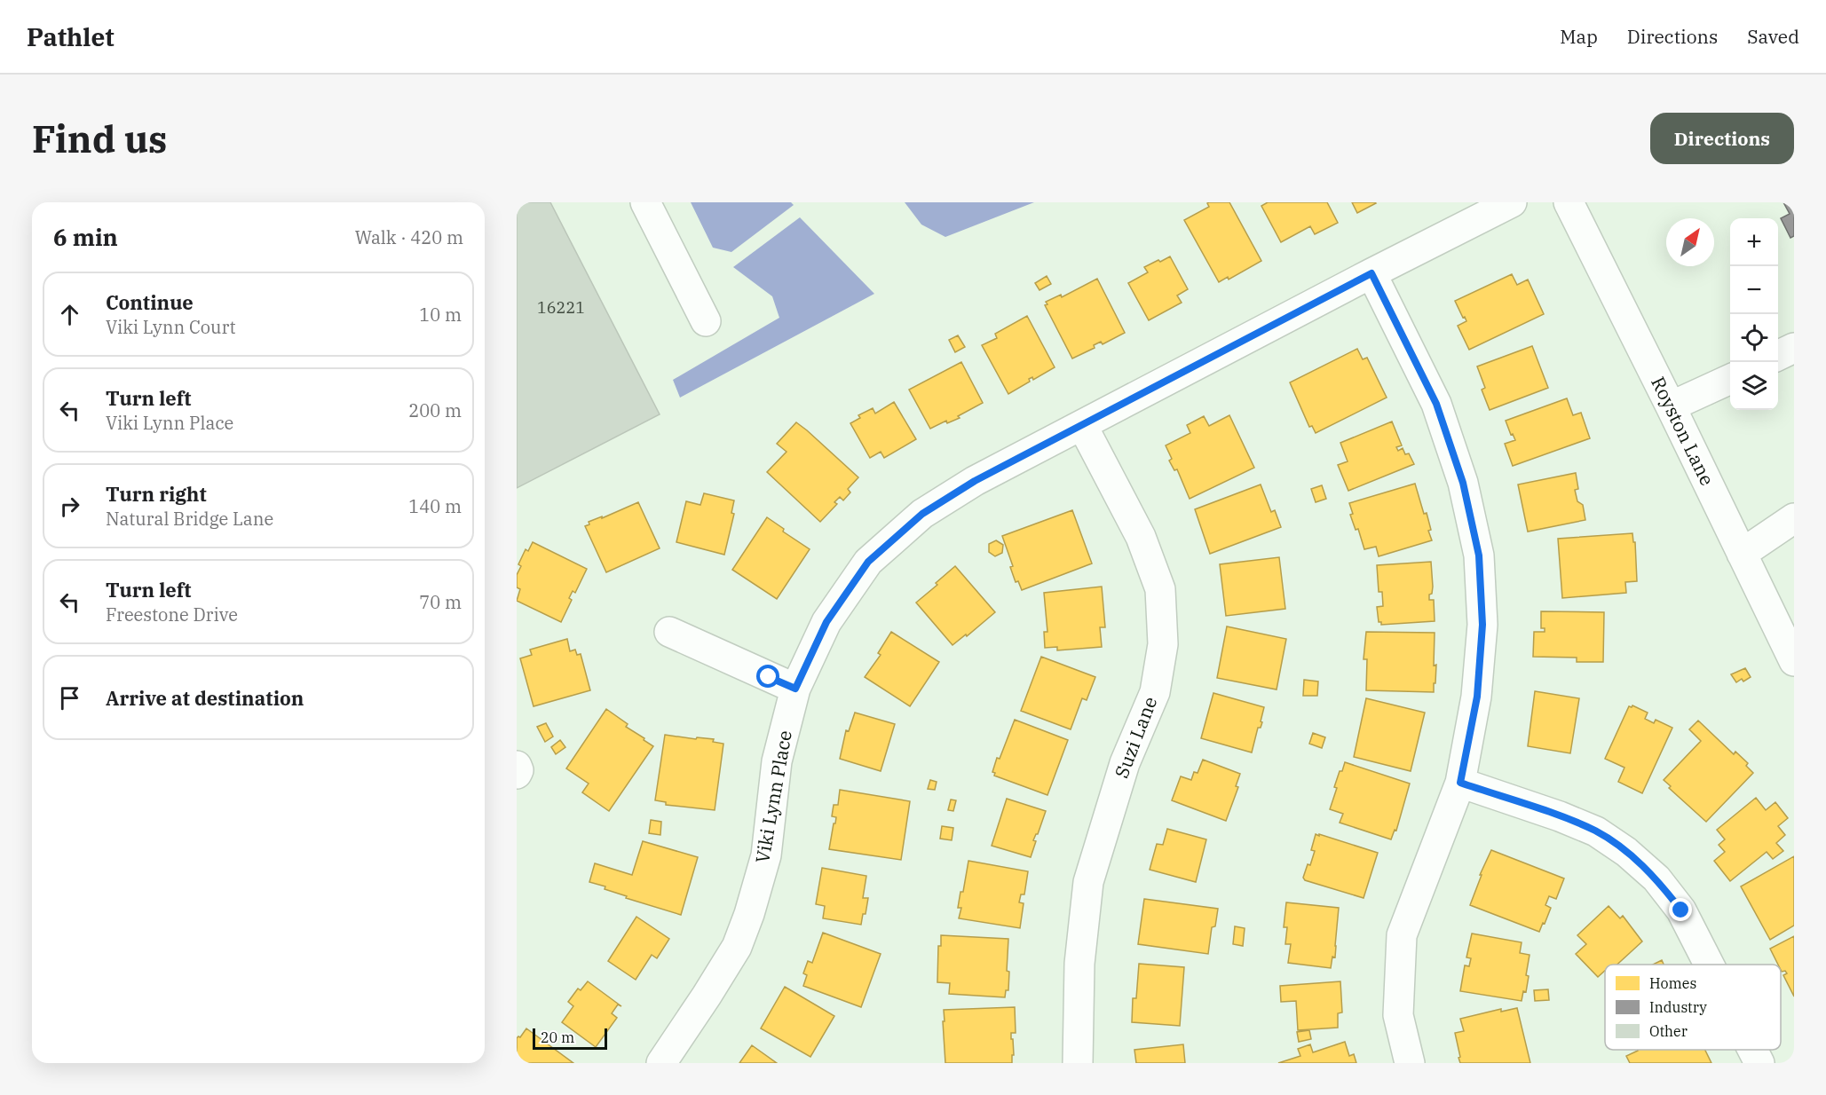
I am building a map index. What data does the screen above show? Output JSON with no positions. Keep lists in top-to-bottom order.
{
  "streets": {
    "street": ["Royston Lane", "Suzi Lane", "Viki Lynn Place"]
  },
  "crossings": [
    ["Suzi Lane", "Viki Lynn Place"]
  ],
  "house_numbers": ["16221"],
  "legend": ["Homes", "Industry", "Other"],
  "scale_bar": "20 m",
  "north": "top right",
  "page": {
    "header": "Pathlet",
    "nav": ["Map", "Directions", "Saved"],
    "buttons": "Directions",
    "title": "Find us",
    "heading": ["6 min", "Walk · 420 m"],
    "map_buttons": ["+", "−"],
    "list": [
      ["Continue", "Viki Lynn Court", "10 m"],
      ["Turn left", "Viki Lynn Place", "200 m"],
      ["Turn right", "Natural Bridge Lane", "140 m"],
      ["Turn left", "Freestone Drive", "70 m"],
      "Arrive at destination"
    ],
    "scale": "20 m"
  }
}
